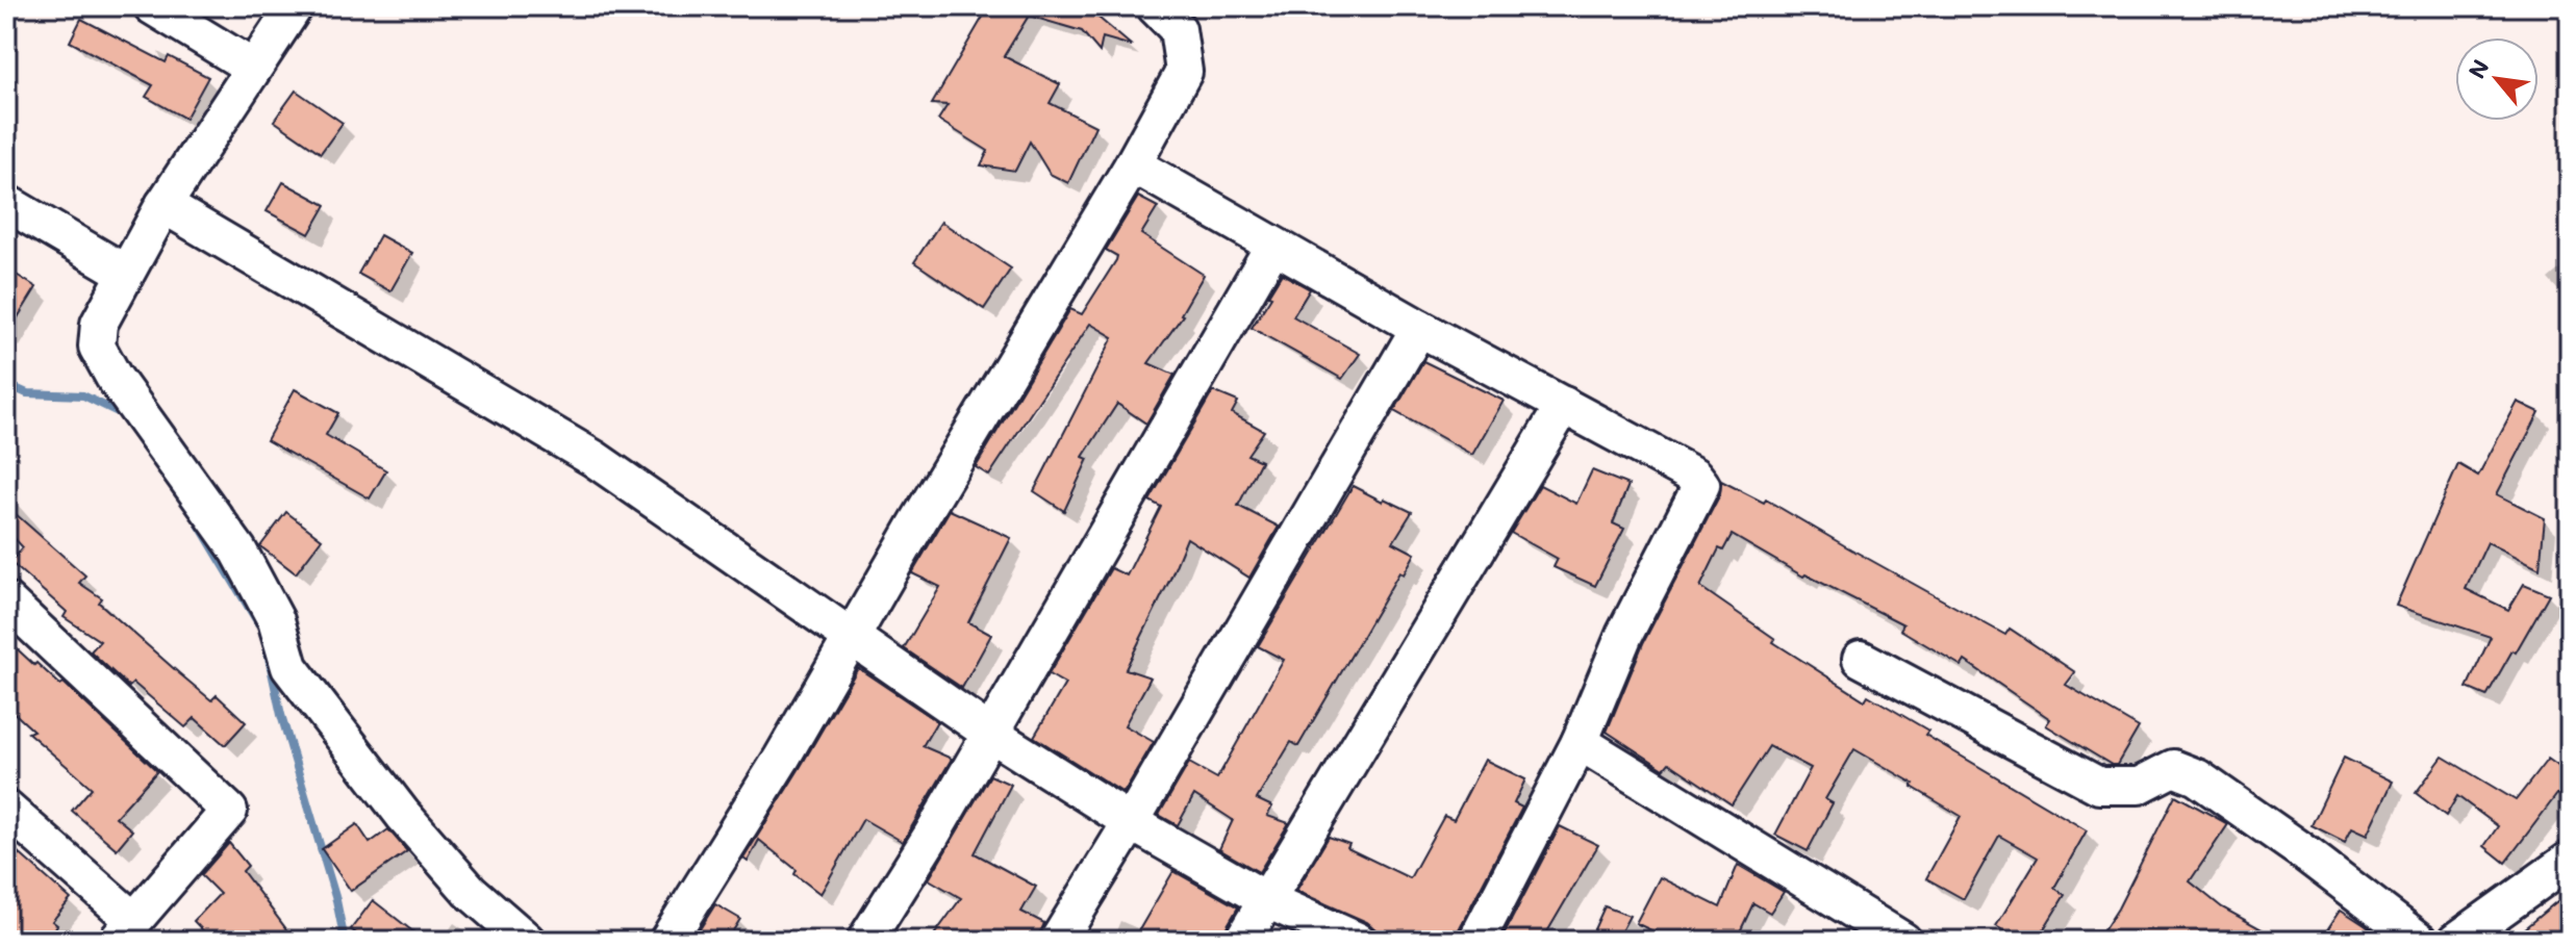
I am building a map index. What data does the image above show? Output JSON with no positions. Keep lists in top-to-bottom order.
{
  "north": "top left"
}
